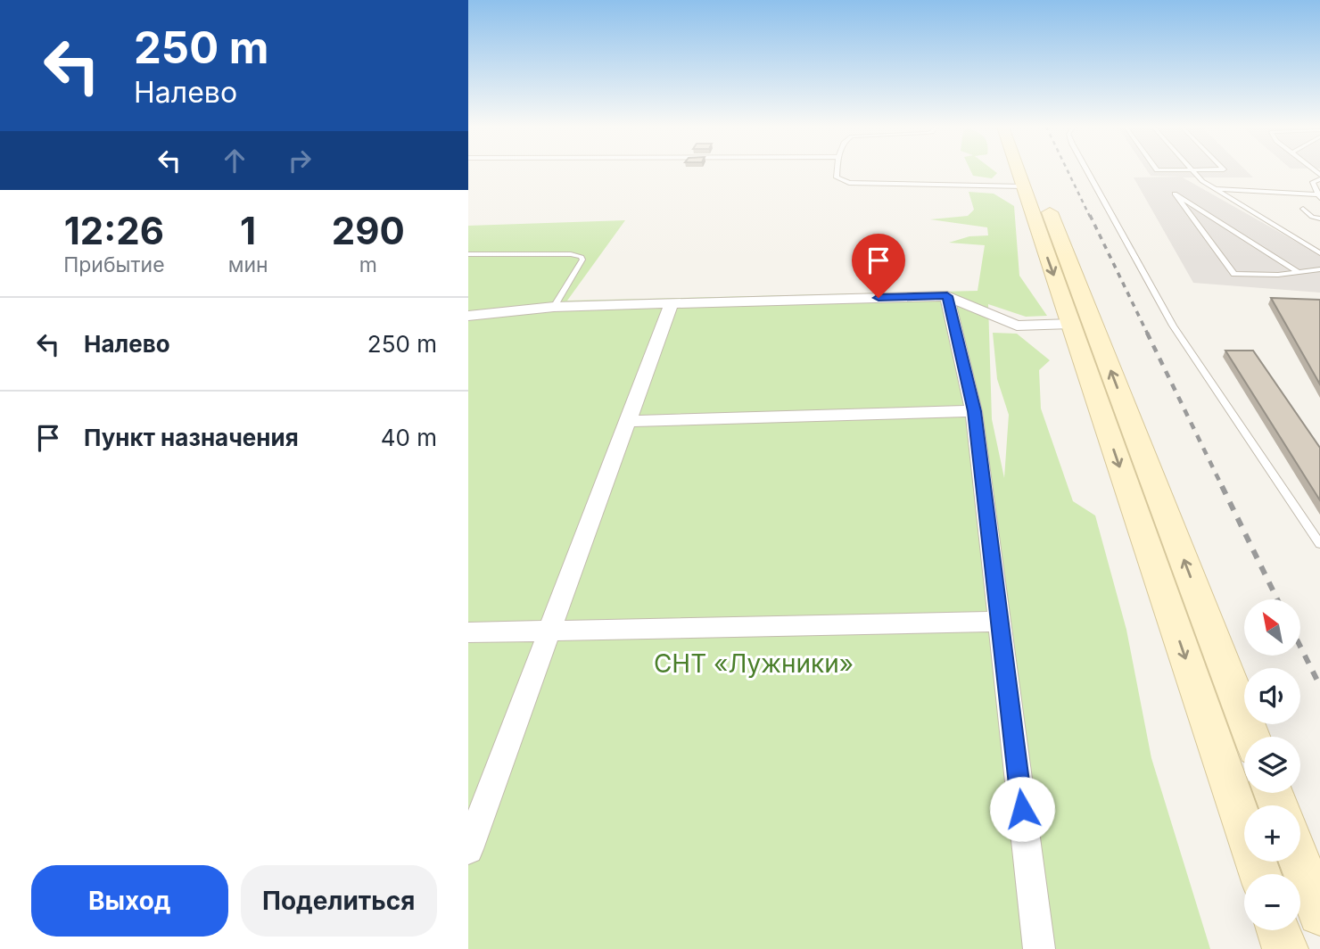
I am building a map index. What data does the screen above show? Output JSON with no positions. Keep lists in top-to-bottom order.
{
  "parks": ["СНТ «Лужники»"],
  "north": "top left",
  "page": {
    "turn": ["250 m", "Налево"],
    "eta": [
      "12:26",
      "Прибытие",
      "1",
      "мин",
      "290",
      "m"
    ],
    "list": [
      {
        "name": "Налево",
        "value": "250 m"
      },
      {
        "name": "Пункт назначения",
        "value": "40 m"
      }
    ],
    "map_buttons": ["+", "−"],
    "buttons": ["Выход", "Поделиться"]
  }
}
